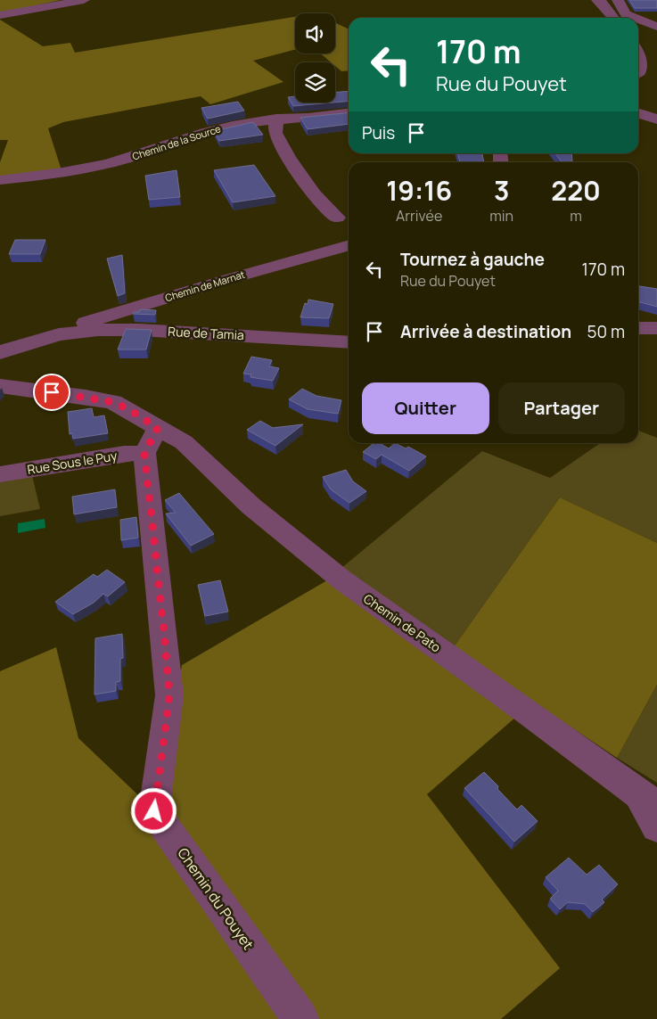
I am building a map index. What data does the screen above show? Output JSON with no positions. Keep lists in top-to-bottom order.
{
  "streets": {
    "street": [
      "Chemin de la Source",
      "Chemin de Marnat",
      "Rue de Tamia",
      "Rue Sous le Puy",
      "Chemin de Pato",
      "Chemin du Pouyet"
    ]
  },
  "crossings": [
    ["Chemin de Marnat", "Rue de Tamia"],
    ["Rue Sous le Puy", "Chemin de Pato"],
    ["Rue Sous le Puy", "Chemin du Pouyet"],
    ["Chemin de Pato", "Chemin du Pouyet"]
  ],
  "page": {
    "turn": ["170 m", "Rue du Pouyet"],
    "then": "Puis",
    "eta": [
      "19:16",
      "Arrivée",
      "3",
      "min",
      "220",
      "m"
    ],
    "list": [
      {
        "name": "Tournez à gauche",
        "note": "Rue du Pouyet",
        "value": "170 m"
      },
      {
        "name": "Arrivée à destination",
        "value": "50 m"
      }
    ],
    "buttons": ["Quitter", "Partager"]
  }
}
